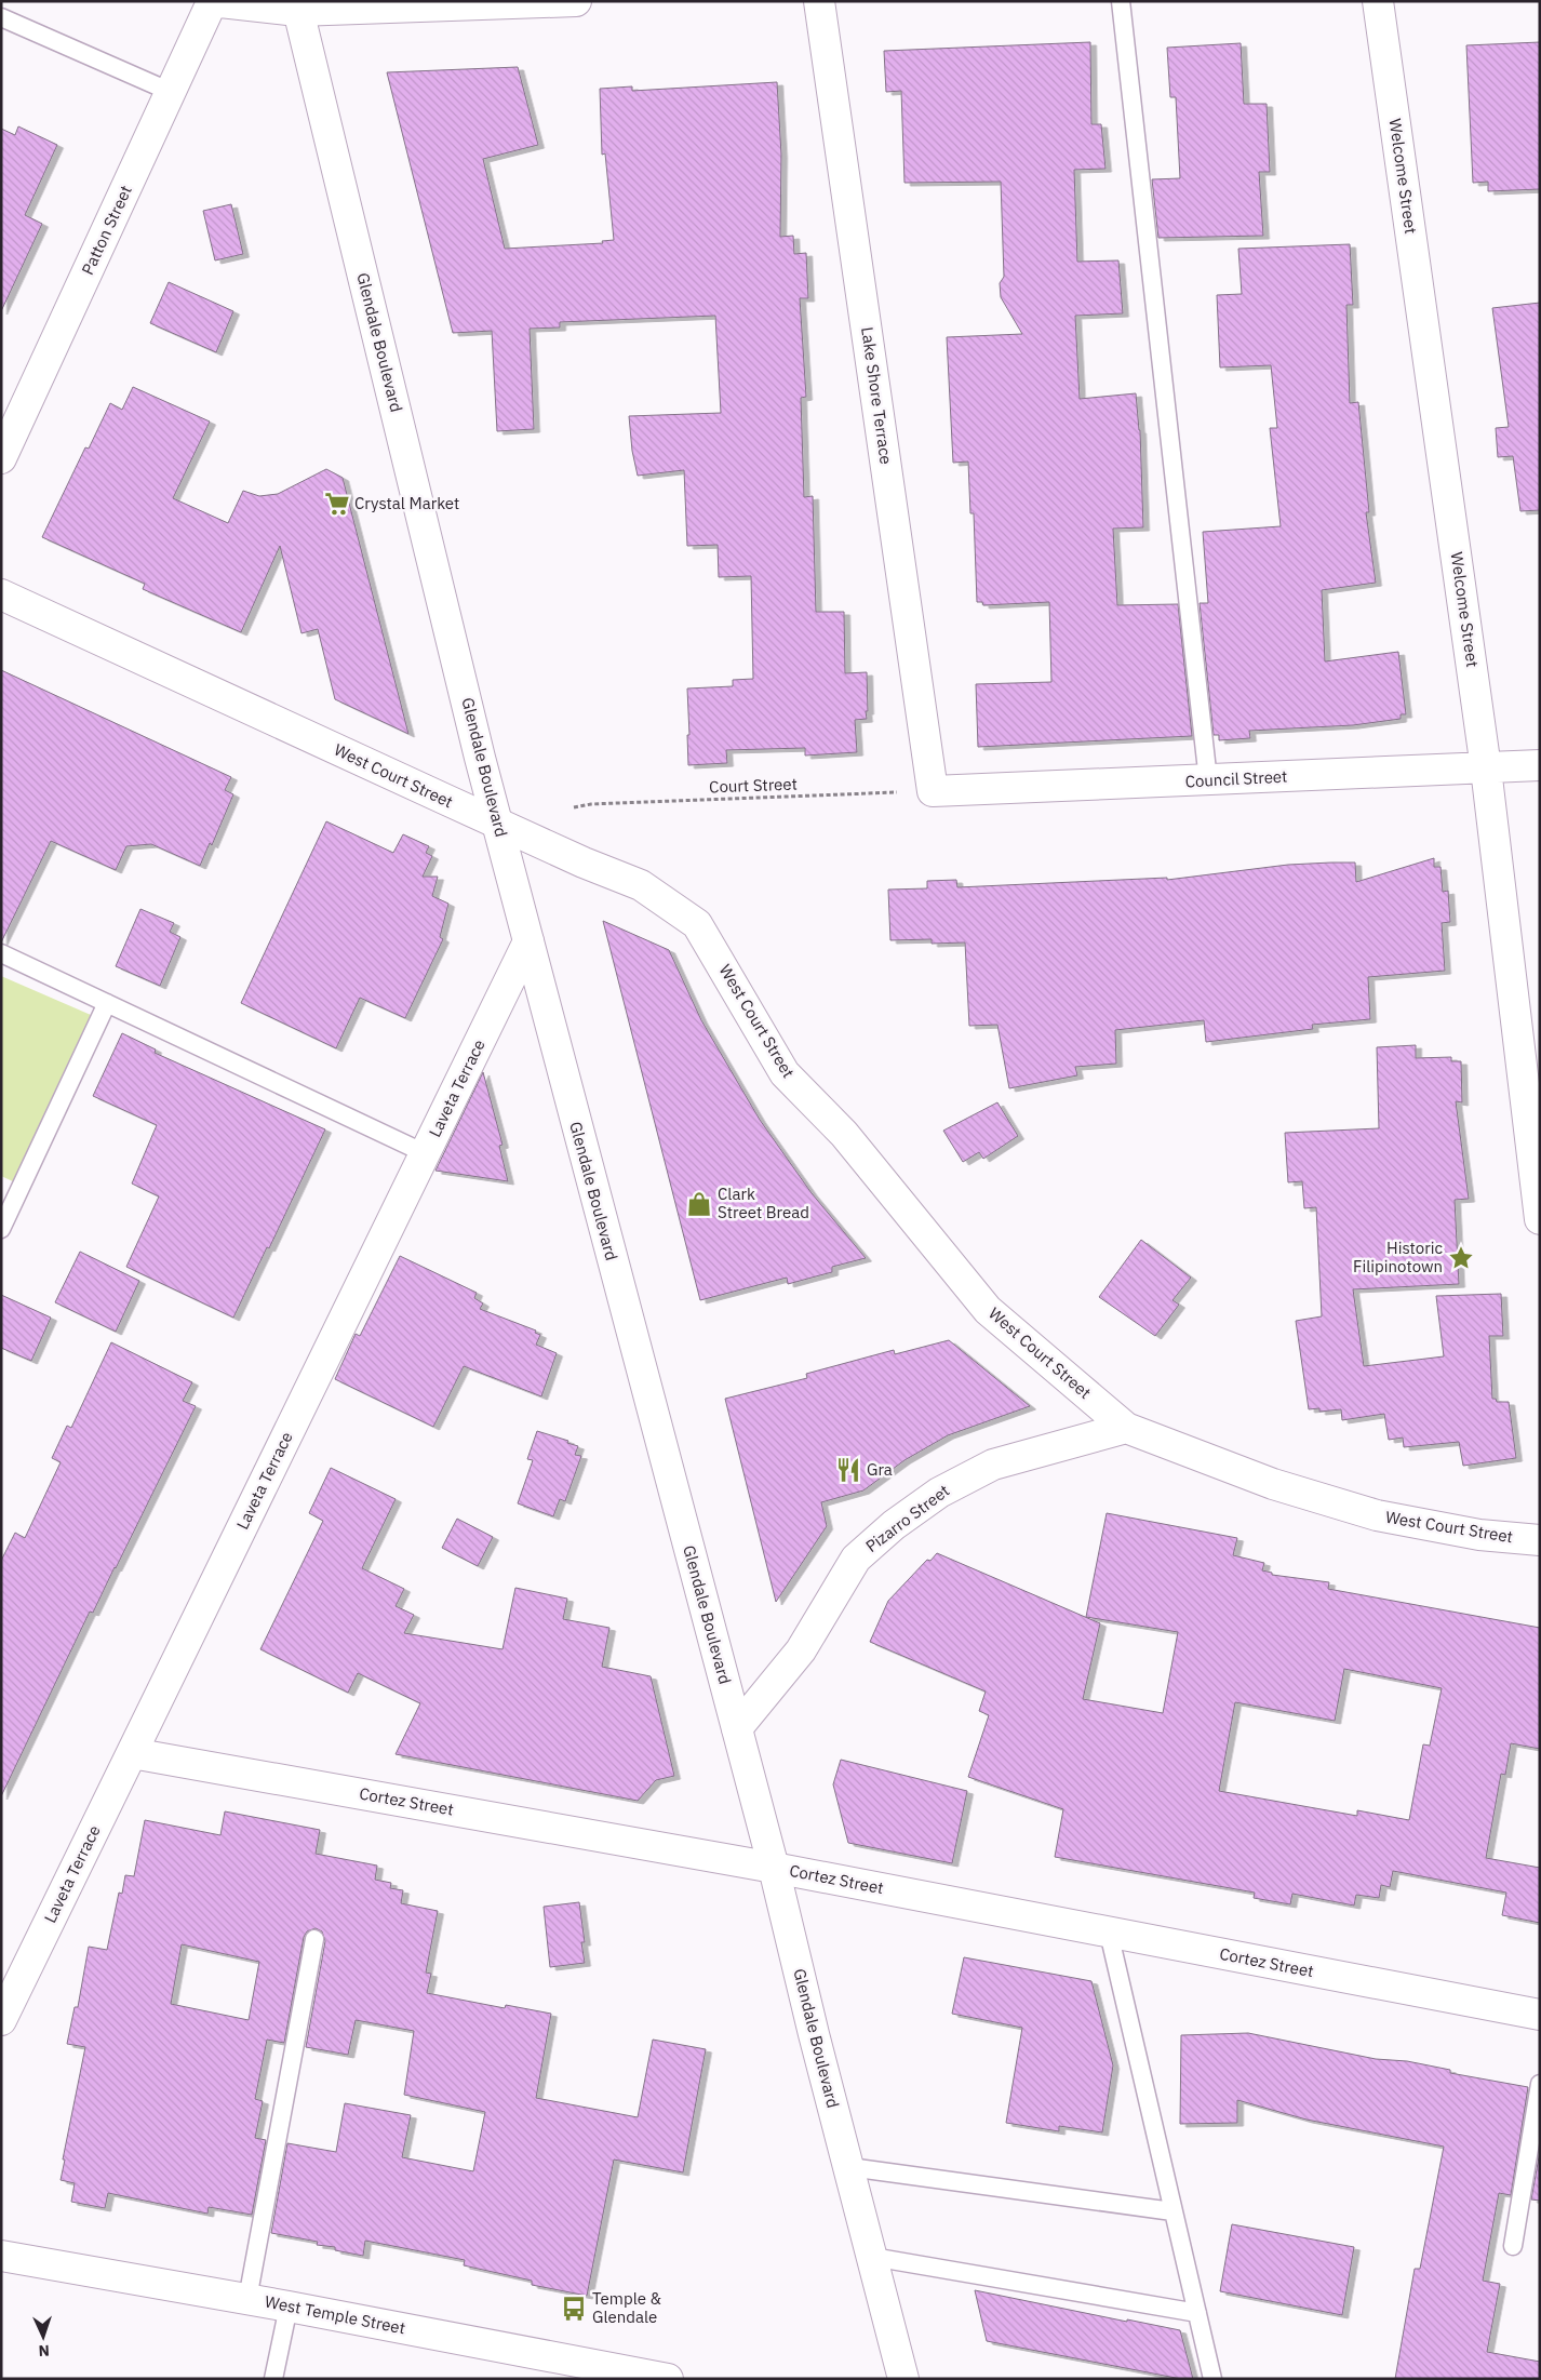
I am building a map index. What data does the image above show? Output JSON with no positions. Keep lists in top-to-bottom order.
{
  "streets": {
    "street": [
      "Welcome Street",
      "Patton Street",
      "Glendale Boulevard",
      "Lake Shore Terrace",
      "West Court Street",
      "Council Street",
      "Laveta Terrace",
      "Pizarro Street",
      "Cortez Street",
      "West Temple Street"
    ],
    "path": ["Court Street"]
  },
  "crossings": [
    ["Welcome Street", "Council Street"],
    ["Glendale Boulevard", "West Court Street"],
    ["Glendale Boulevard", "Laveta Terrace"],
    ["Glendale Boulevard", "Pizarro Street"],
    ["Glendale Boulevard", "Cortez Street"],
    ["Lake Shore Terrace", "Council Street"],
    ["Lake Shore Terrace", "Court Street"],
    ["West Court Street", "Pizarro Street"],
    ["Council Street", "Court Street"],
    ["Laveta Terrace", "Cortez Street"]
  ],
  "places": {
    "supermarket": ["Crystal Market"],
    "shop": ["Clark Street Bread"],
    "place": ["Historic Filipinotown"],
    "restaurant": ["Gra"],
    "bus stop": ["Temple & Glendale"]
  },
  "north": "bottom"
}
